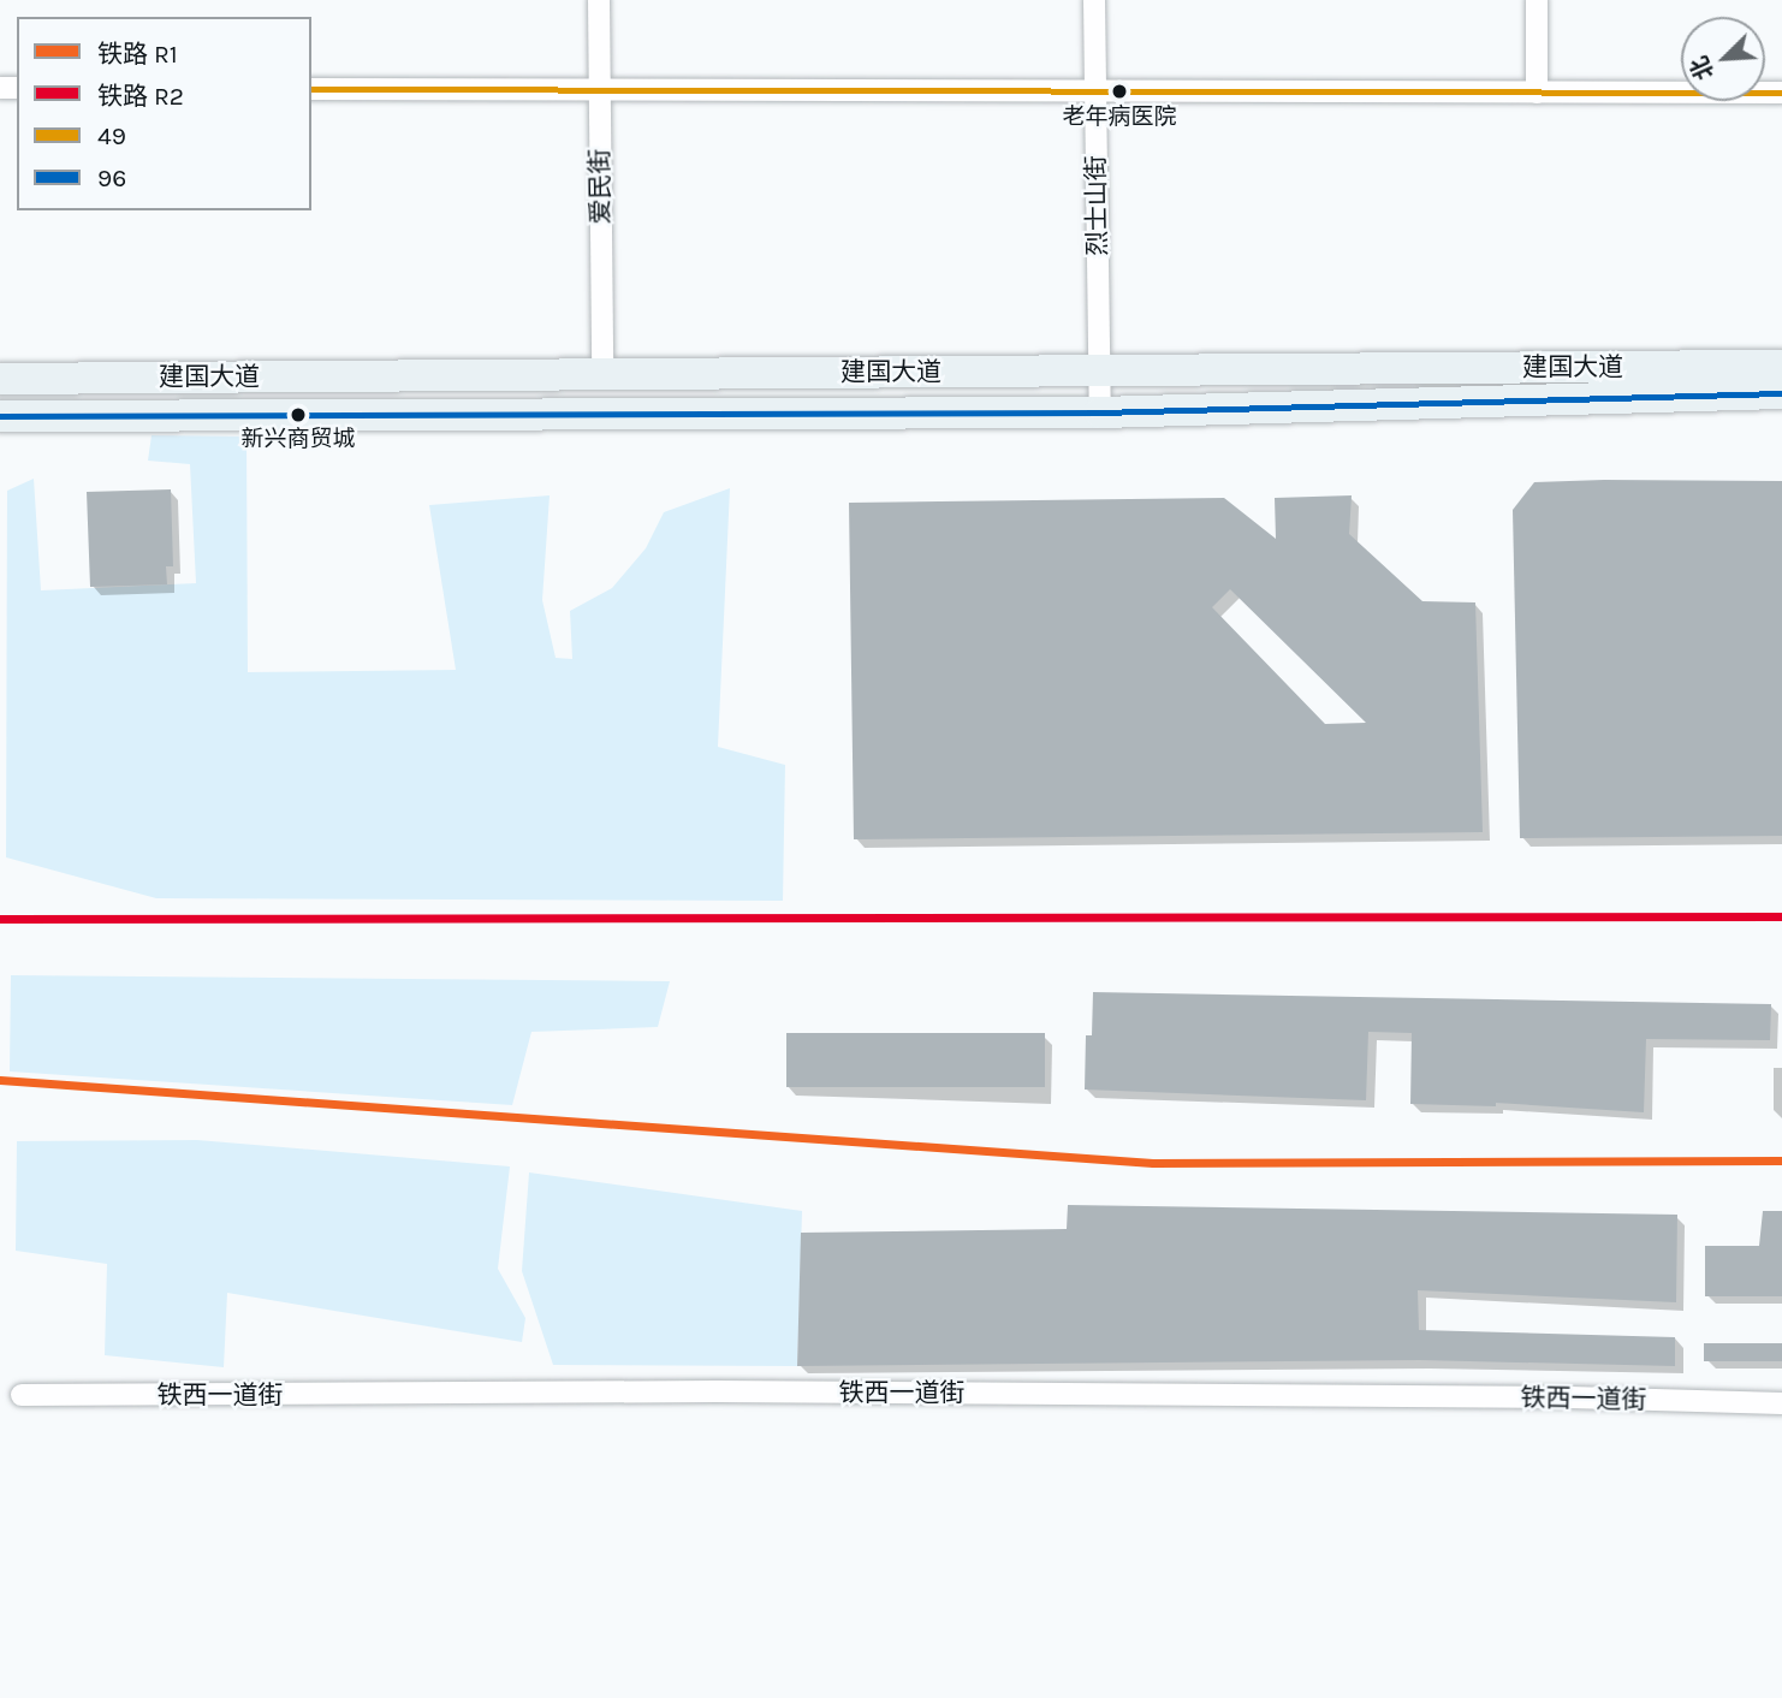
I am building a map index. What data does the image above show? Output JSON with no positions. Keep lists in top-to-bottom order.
{
  "streets": {
    "highway": ["建国大道"],
    "street": ["爱民街", "烈士山街", "铁西一道街"]
  },
  "crossings": [
    ["爱民街", "建国大道"],
    ["烈士山街", "建国大道"]
  ],
  "places": ["老年病医院", "新兴商贸城"],
  "lines": [
    "transit line 49",
    "transit line 96",
    "rail line R2",
    "rail line R1"
  ],
  "legend": [
    "铁路 R1",
    "铁路 R2",
    "49",
    "96"
  ],
  "north": "bottom left"
}
